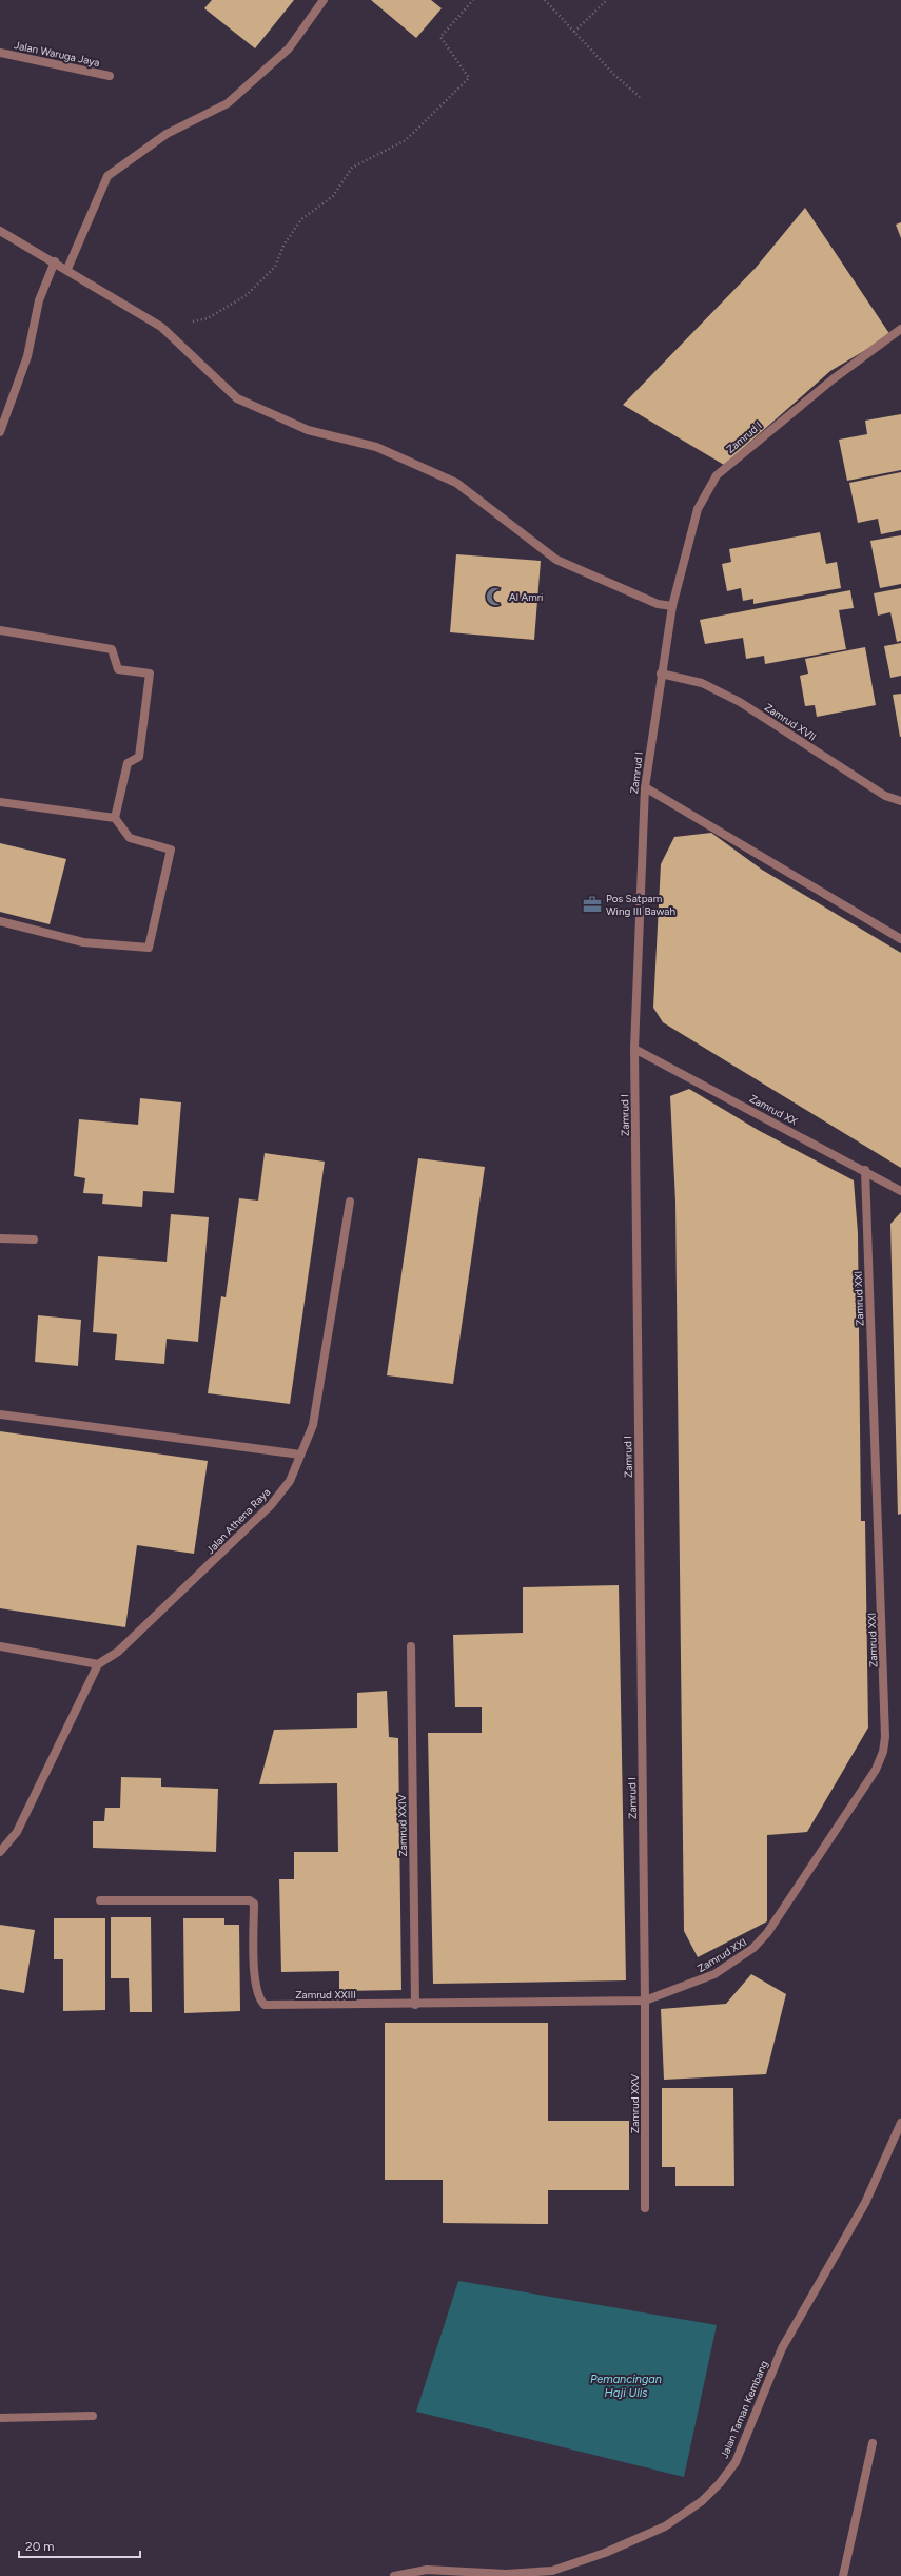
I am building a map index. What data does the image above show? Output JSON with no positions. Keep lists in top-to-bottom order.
{
  "streets": {
    "street": [
      "Jalan Waruga Jaya",
      "Zamrud I",
      "Zamrud XVII",
      "Zamrud XX",
      "Zamrud XXI",
      "Jalan Athena Raya",
      "Zamrud XXIV",
      "Zamrud XXIII",
      "Zamrud XXV",
      "Jalan Taman Kembang"
    ]
  },
  "crossings": [
    ["Zamrud I", "Zamrud XVII"],
    ["Zamrud I", "Zamrud XX"],
    ["Zamrud I", "Zamrud XXI"],
    ["Zamrud I", "Zamrud XXIII"],
    ["Zamrud I", "Zamrud XXV"],
    ["Zamrud XX", "Zamrud XXI"],
    ["Zamrud XXI", "Zamrud XXIII"],
    ["Zamrud XXI", "Zamrud XXV"],
    ["Zamrud XXIV", "Zamrud XXIII"],
    ["Zamrud XXIII", "Zamrud XXV"]
  ],
  "water": ["Pemancingan Haji Ulis"],
  "places": {
    "mosque": ["Al Amri"],
    "office": ["Pos Satpam Wing III Bawah"]
  },
  "scale_bar": "20 m"
}
